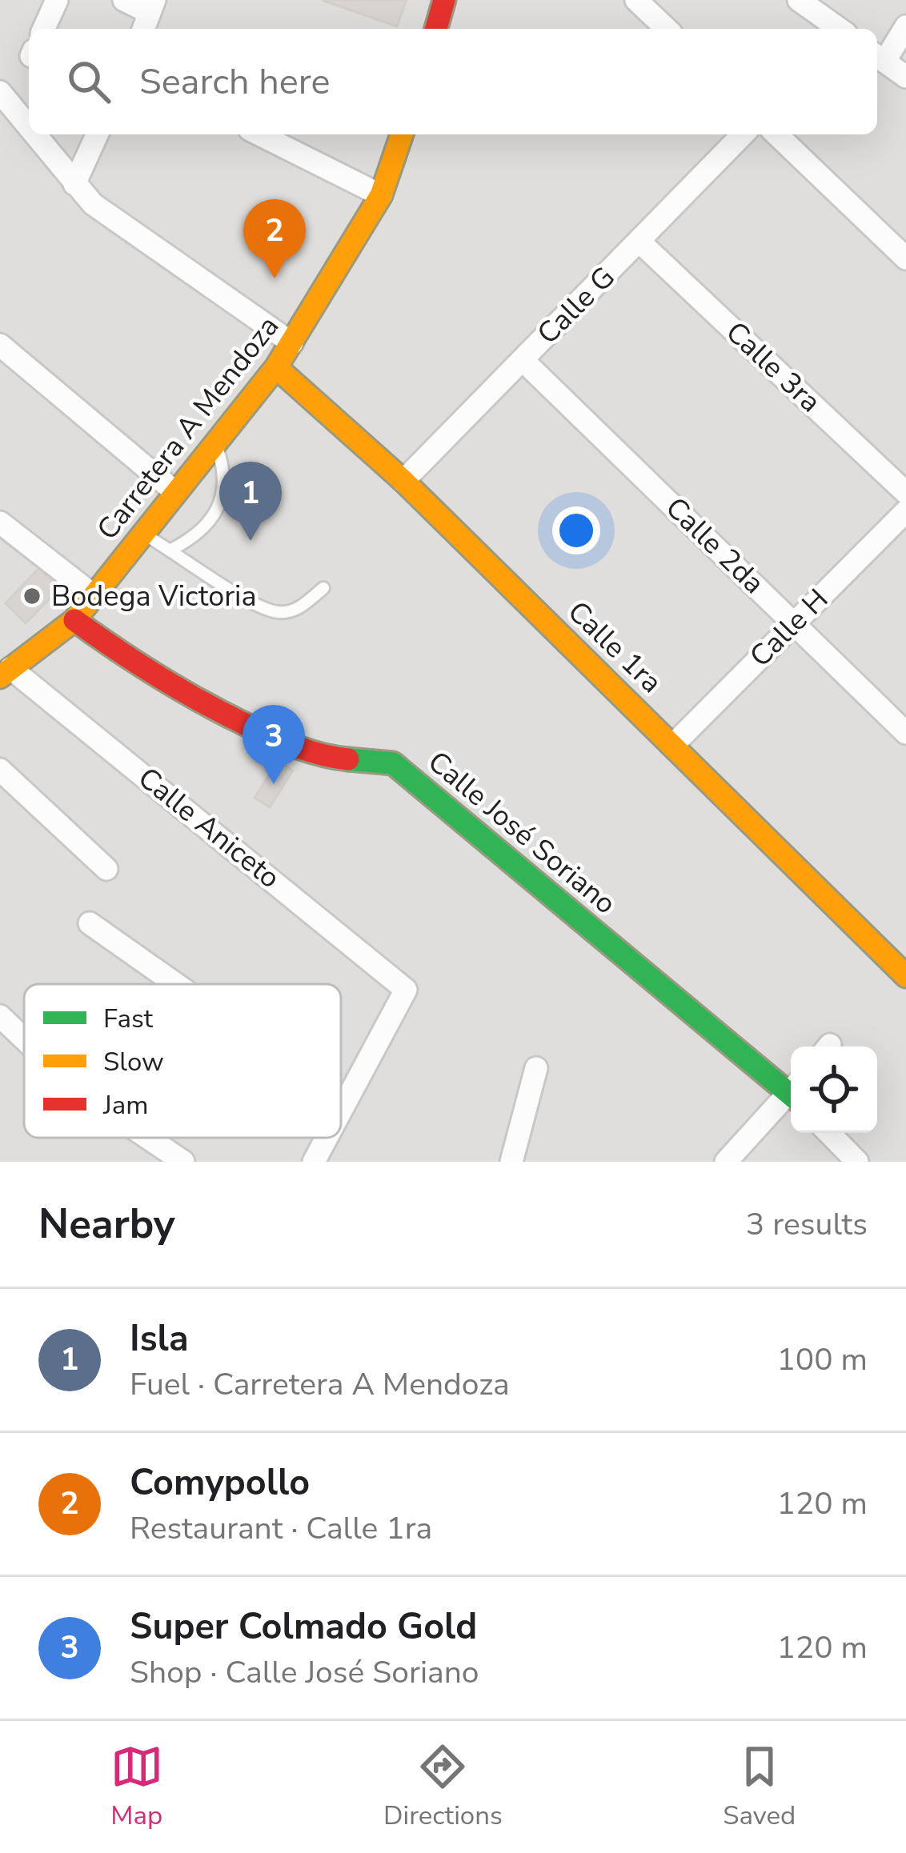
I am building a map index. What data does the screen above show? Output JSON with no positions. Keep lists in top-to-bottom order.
{
  "streets": {
    "street": [
      "Calle G",
      "Calle 3ra",
      "Carretera A Mendoza",
      "Calle 2da",
      "Calle H",
      "Calle 1ra",
      "Calle Aniceto",
      "Calle José Soriano"
    ]
  },
  "crossings": [
    ["Calle G", "Calle 3ra"],
    ["Calle G", "Calle 2da"],
    ["Calle G", "Calle 1ra"],
    ["Carretera A Mendoza", "Calle 1ra"],
    ["Carretera A Mendoza", "Calle Aniceto"],
    ["Carretera A Mendoza", "Calle José Soriano"],
    ["Calle 2da", "Calle H"],
    ["Calle H", "Calle 1ra"]
  ],
  "places": ["Bodega Victoria"],
  "legend": ["Fast", "Slow", "Jam"],
  "page": {
    "search": "Search here",
    "pins": ["2", "1", "3"],
    "heading": ["Nearby", "3 results"],
    "list": [
      {
        "mark": "1",
        "name": "Isla",
        "note": "Fuel · Carretera A Mendoza",
        "value": "100 m"
      },
      {
        "mark": "2",
        "name": "Comypollo",
        "note": "Restaurant · Calle 1ra",
        "value": "120 m"
      },
      {
        "mark": "3",
        "name": "Super Colmado Gold",
        "note": "Shop · Calle José Soriano",
        "value": "120 m"
      }
    ],
    "nav": ["Map", "Directions", "Saved"]
  }
}
